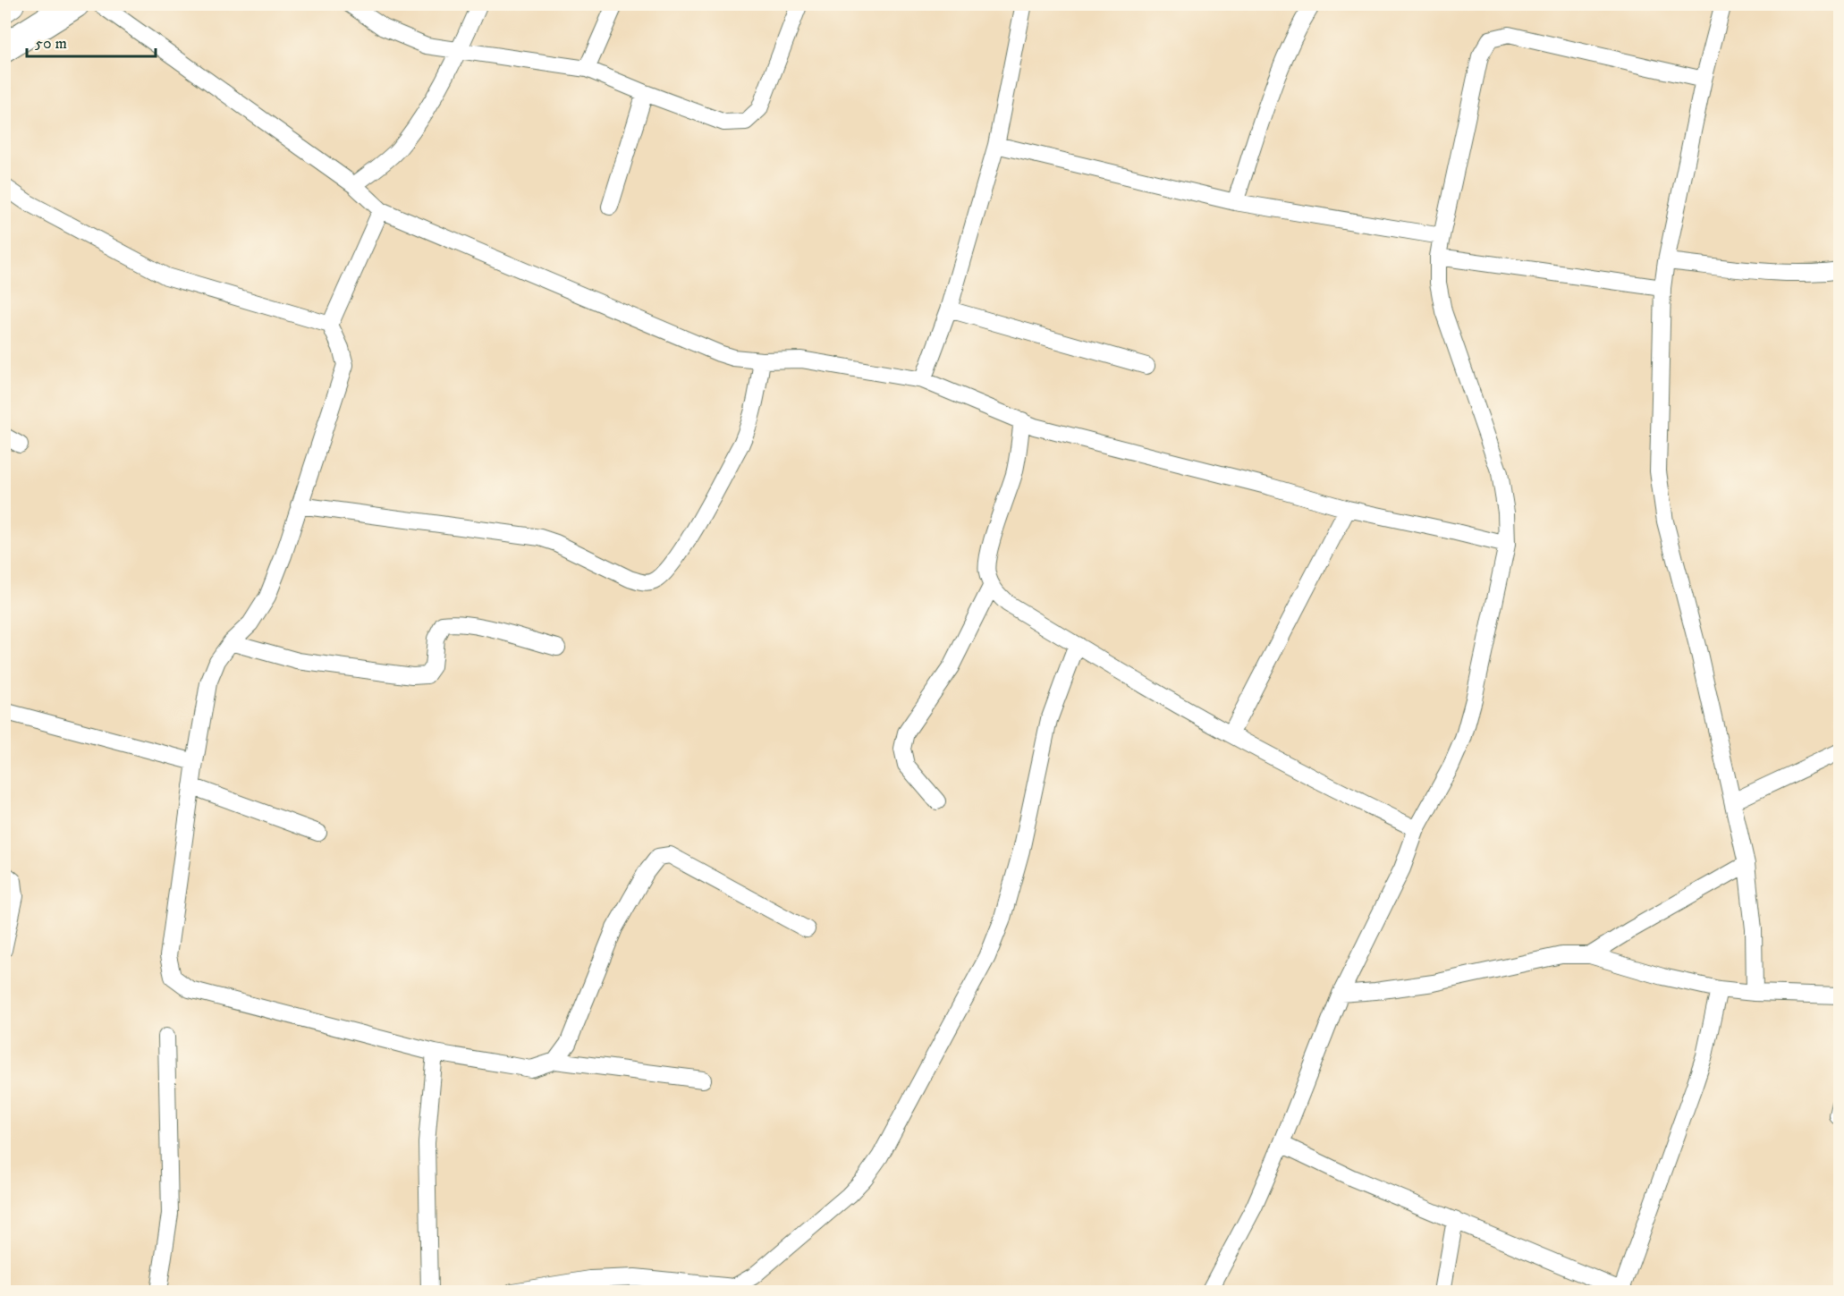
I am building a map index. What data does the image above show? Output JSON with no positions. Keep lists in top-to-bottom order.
{
  "scale_bar": "50 m"
}
